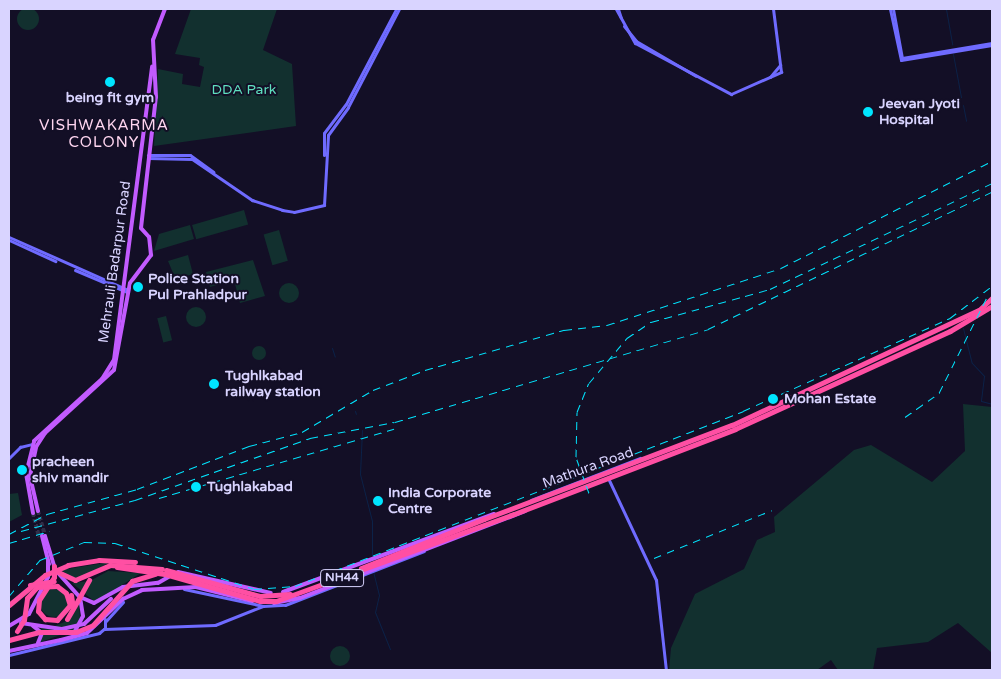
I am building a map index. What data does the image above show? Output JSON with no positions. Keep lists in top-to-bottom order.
{
  "streets": {
    "highway": ["Mathura Road", "NH44"],
    "main road": ["Mehrauli Badarpur Road"]
  },
  "districts": ["VISHWAKARMA COLONY"],
  "parks": ["DDA Park"],
  "places": [
    "being fit gym",
    "Jeevan Jyoti Hospital",
    "Police Station Pul Prahladpur",
    "Tughlkabad railway station",
    "Mohan Estate",
    "pracheen shiv mandir",
    "Tughlakabad",
    "India Corporate Centre"
  ]
}
